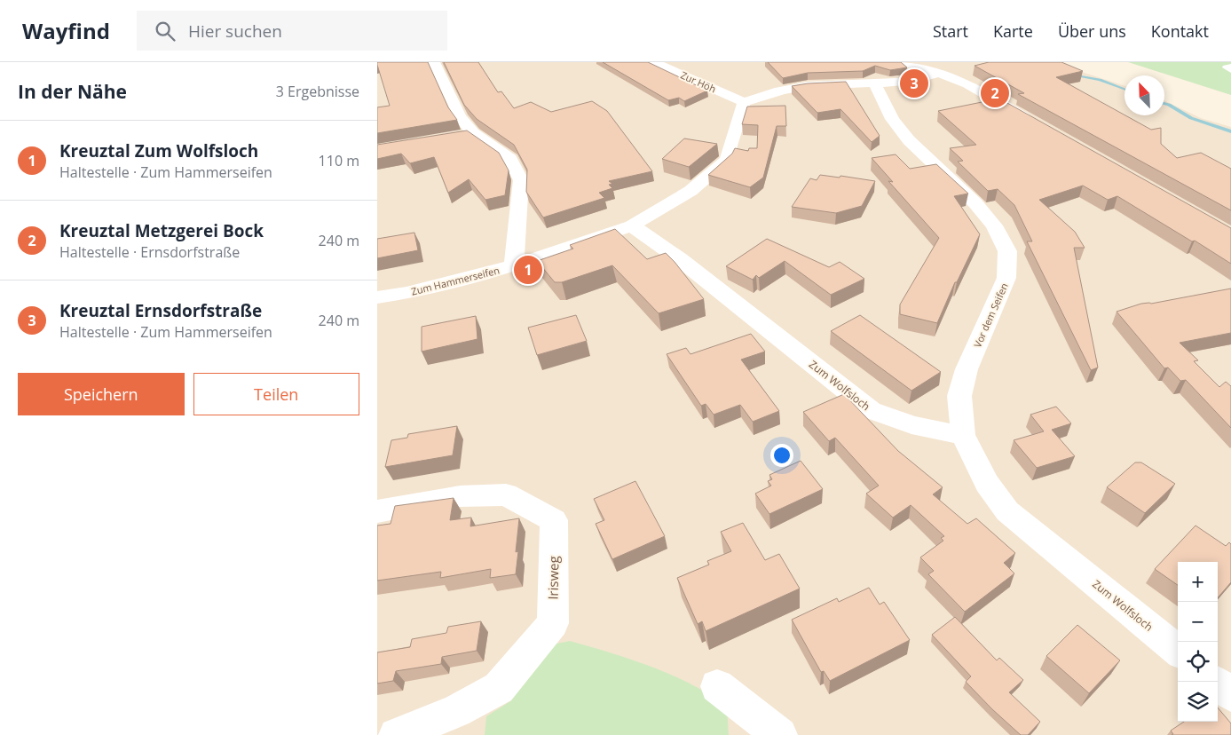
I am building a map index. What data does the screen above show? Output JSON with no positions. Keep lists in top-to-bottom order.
{
  "streets": {
    "street": [
      "Zur Höh",
      "Zum Hammerseifen",
      "Vor dem Seifen",
      "Zum Wolfsloch",
      "Irisweg"
    ]
  },
  "crossings": [
    ["Zur Höh", "Zum Hammerseifen"],
    ["Zum Hammerseifen", "Zum Wolfsloch"],
    ["Vor dem Seifen", "Zum Wolfsloch"]
  ],
  "north": "top left",
  "page": {
    "header": "Wayfind",
    "search": "Hier suchen",
    "nav": [
      "Start",
      "Karte",
      "Über uns",
      "Kontakt"
    ],
    "heading": ["In der Nähe", "3 Ergebnisse"],
    "pins": ["3", "2", "1"],
    "list": [
      {
        "mark": "1",
        "name": "Kreuztal Zum Wolfsloch",
        "note": "Haltestelle · Zum Hammerseifen",
        "value": "110 m"
      },
      {
        "mark": "2",
        "name": "Kreuztal Metzgerei Bock",
        "note": "Haltestelle · Ernsdorfstraße",
        "value": "240 m"
      },
      {
        "mark": "3",
        "name": "Kreuztal Ernsdorfstraße",
        "note": "Haltestelle · Zum Hammerseifen",
        "value": "240 m"
      }
    ],
    "buttons": ["Speichern", "Teilen"],
    "map_buttons": ["+", "−"]
  }
}
